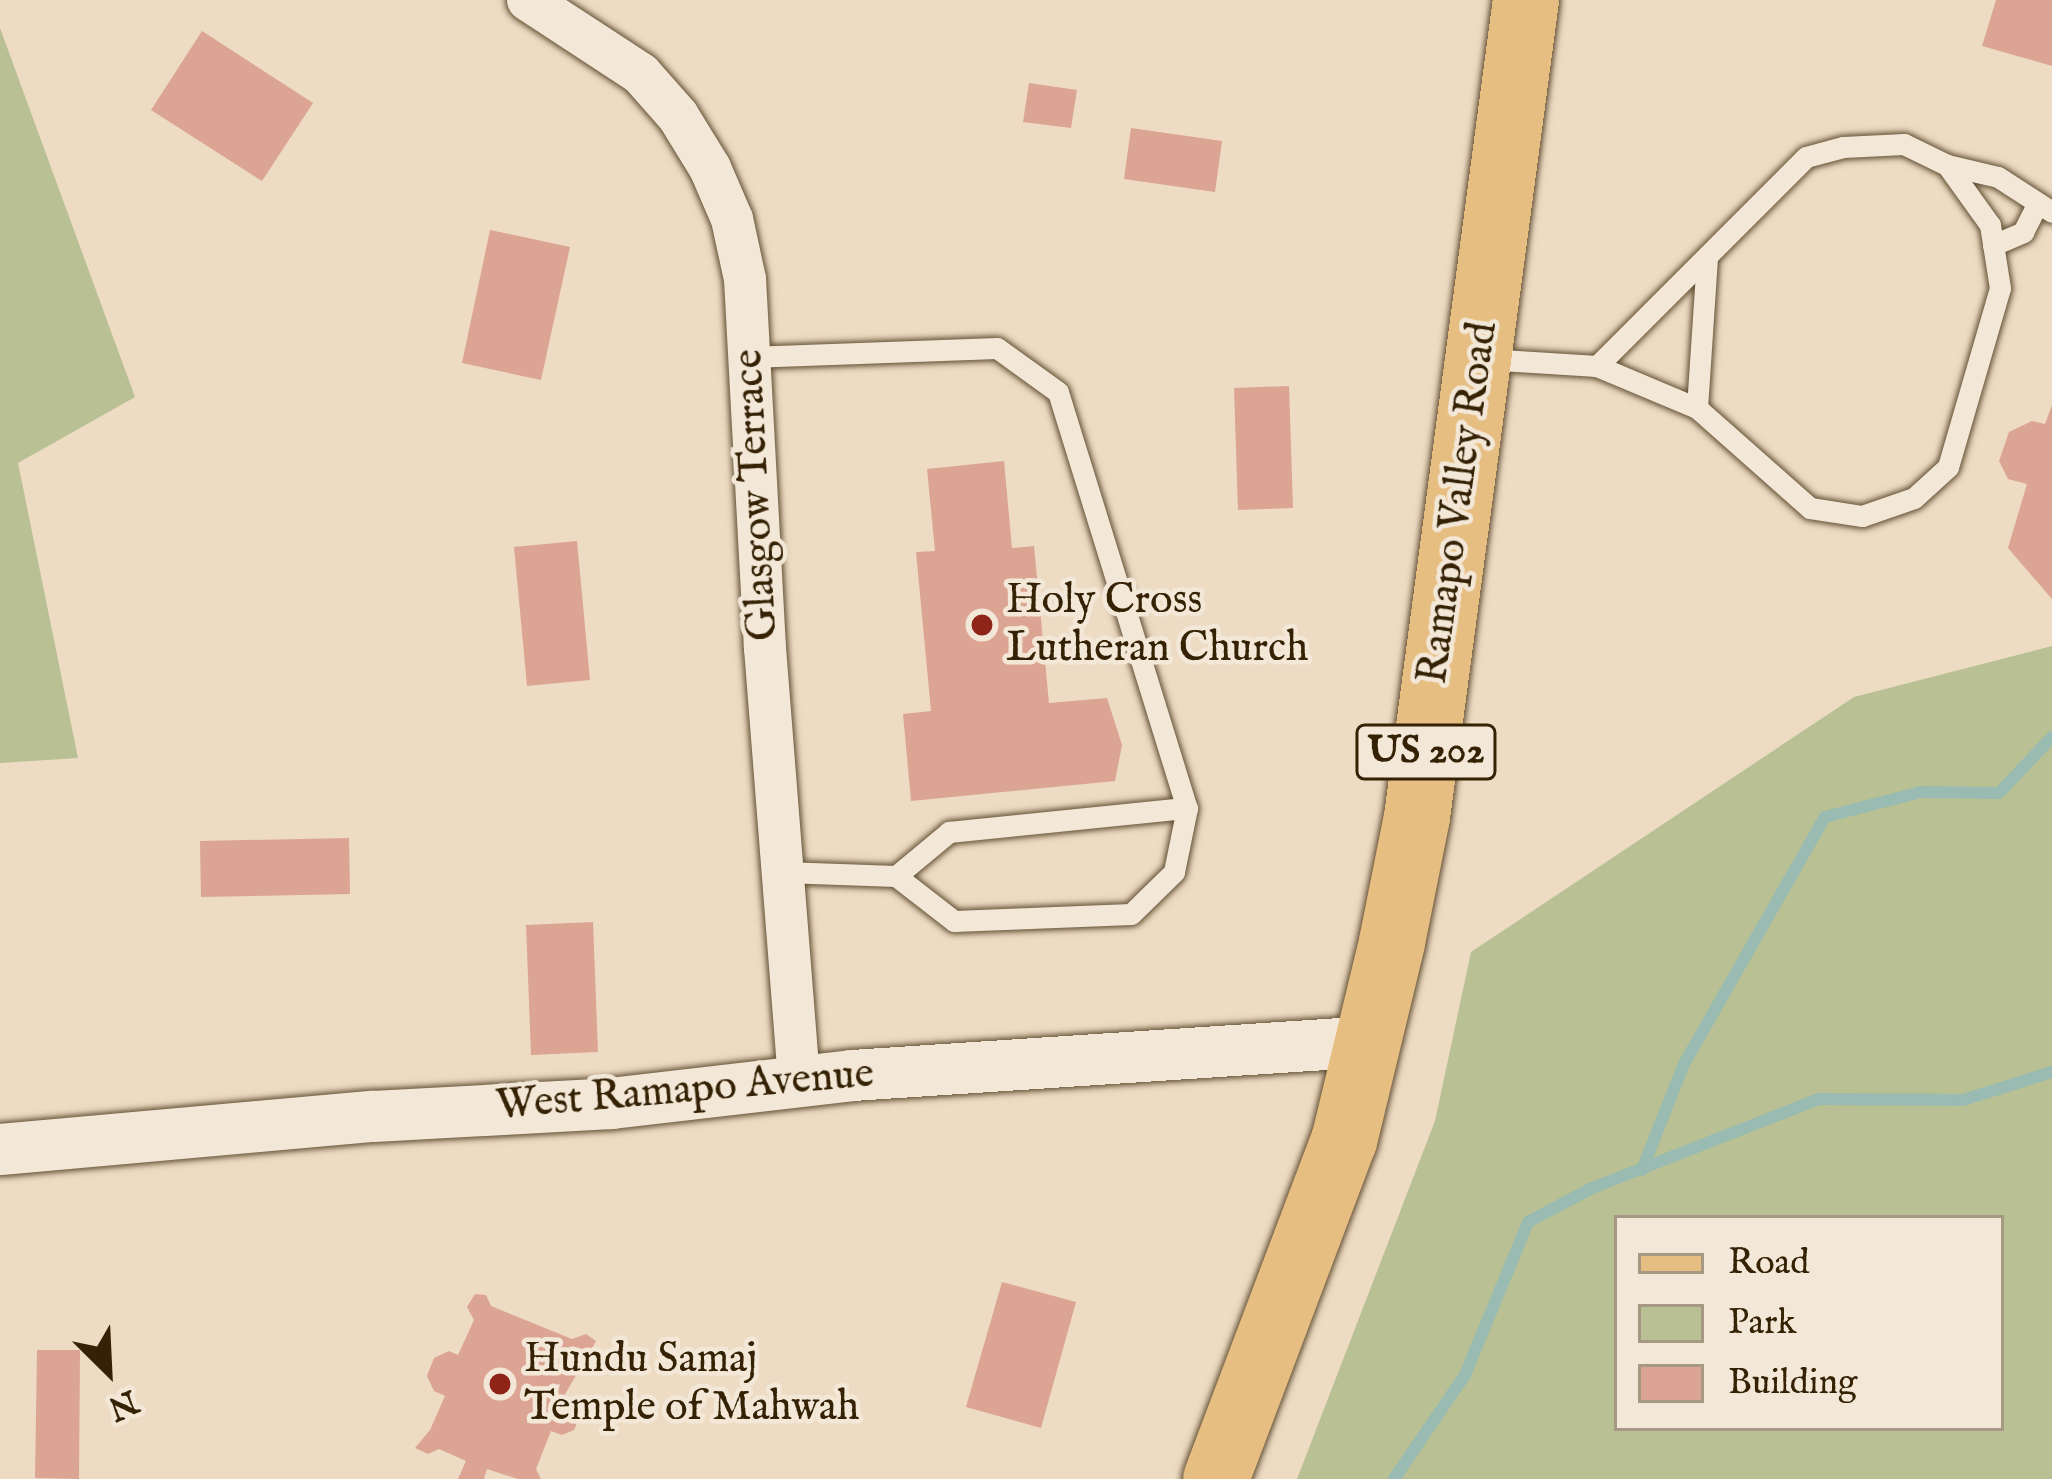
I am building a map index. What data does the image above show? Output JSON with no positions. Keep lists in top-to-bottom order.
{
  "streets": {
    "main road": ["Ramapo Valley Road", "US 202"],
    "street": ["Glasgow Terrace", "West Ramapo Avenue"]
  },
  "crossings": [
    ["Glasgow Terrace", "West Ramapo Avenue"],
    ["Ramapo Valley Road", "West Ramapo Avenue"]
  ],
  "places": ["Holy Cross Lutheran Church", "Hundu Samaj Temple of Mahwah"],
  "legend": ["Road", "Park", "Building"],
  "north": "bottom right"
}
